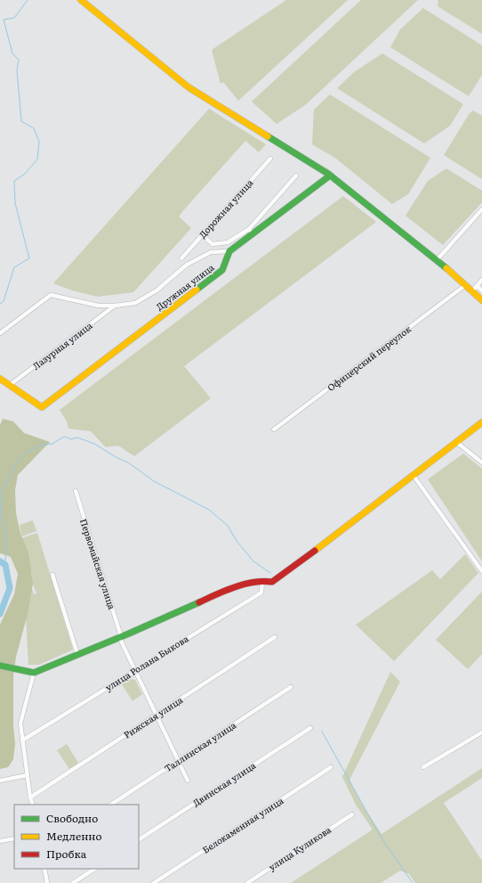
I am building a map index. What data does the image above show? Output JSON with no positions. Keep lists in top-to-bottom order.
{
  "streets": {
    "street": [
      "Дорожная улица",
      "Дружная улица",
      "Лазурная улица",
      "Офицерский переулок",
      "Первомайская улица",
      "улица Ролана Быкова",
      "Рижская улица",
      "Таллинская улица",
      "Двинская улица",
      "Белокаменная улица",
      "улица Куликова"
    ]
  },
  "crossings": [
    ["Первомайская улица", "улица Ролана Быкова"],
    ["Первомайская улица", "Рижская улица"],
    ["Первомайская улица", "Таллинская улица"]
  ],
  "legend": ["Свободно", "Медленно", "Пробка"]
}
